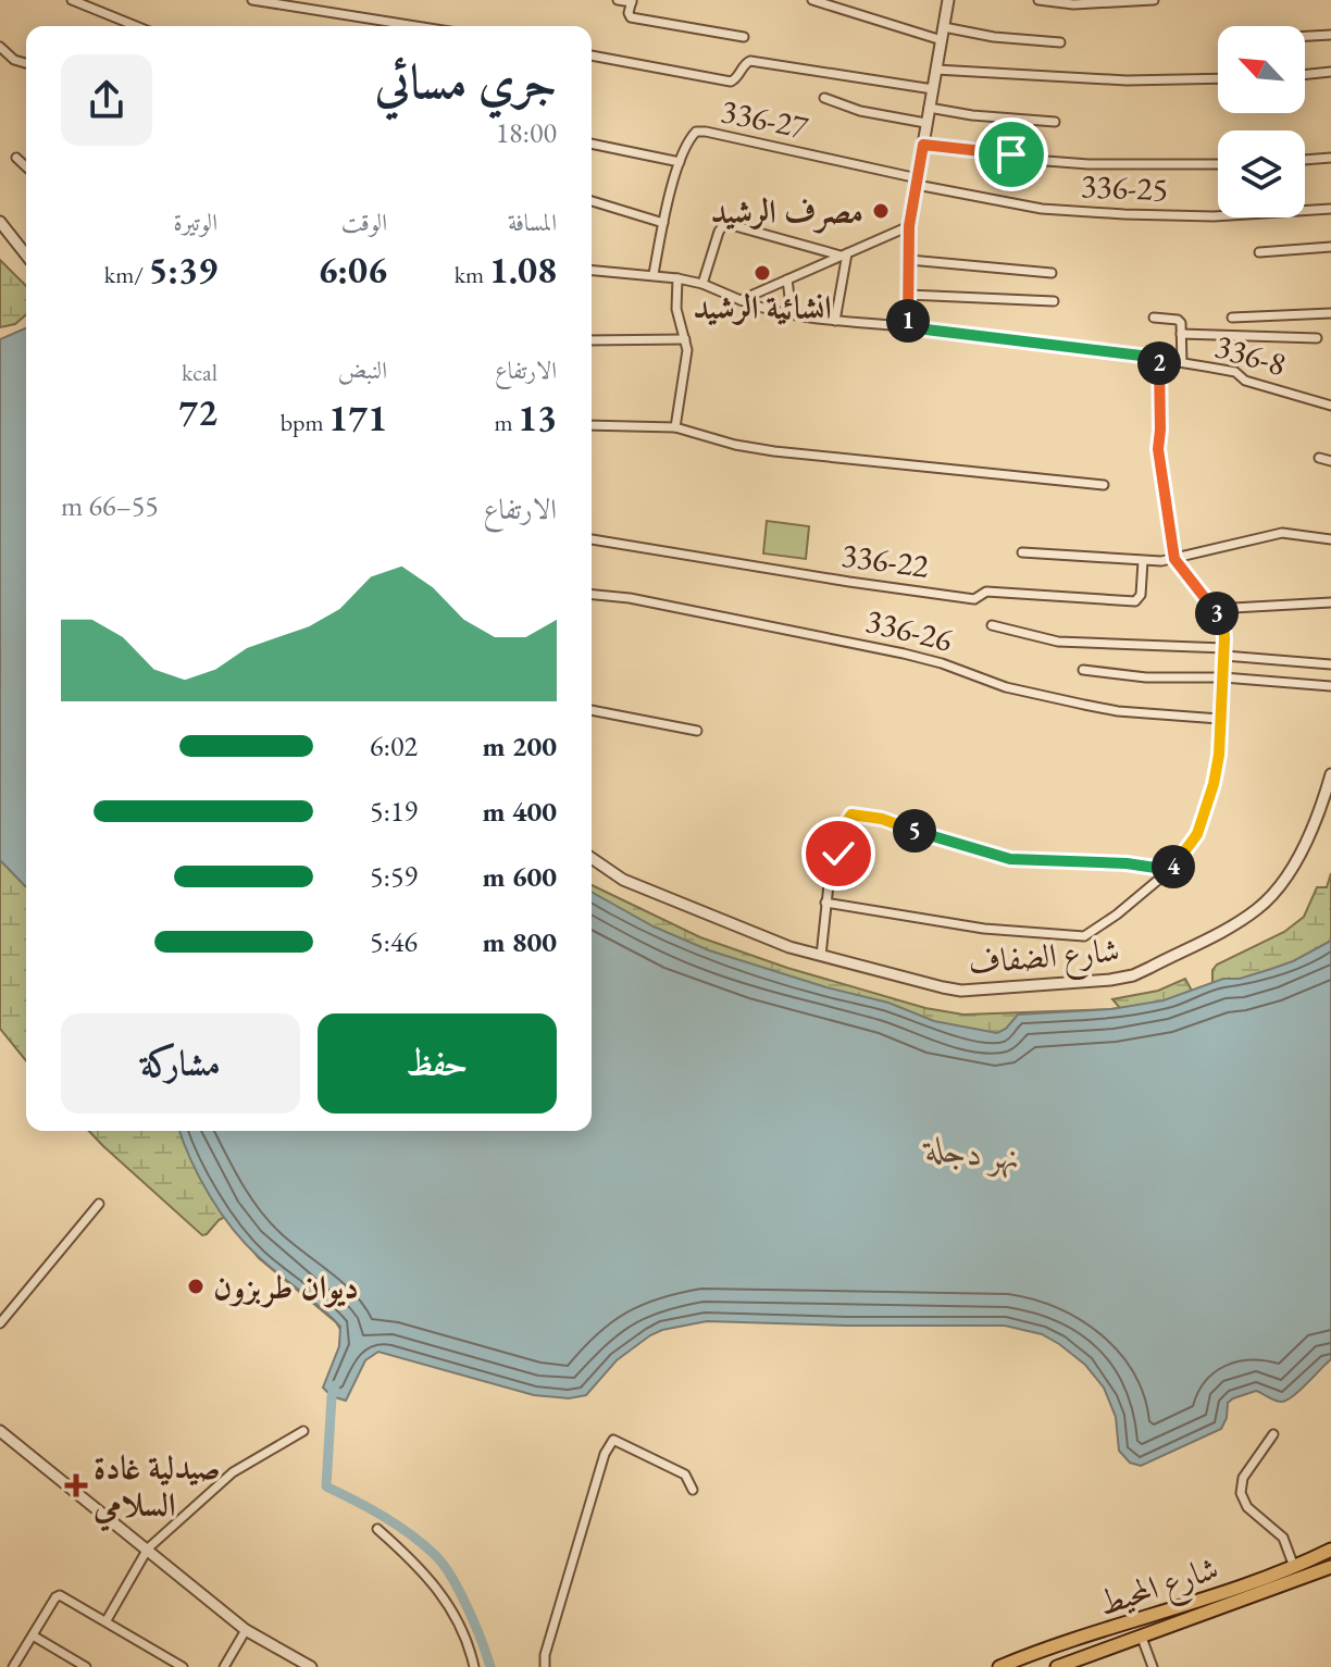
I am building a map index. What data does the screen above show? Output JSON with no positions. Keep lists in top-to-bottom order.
{
  "streets": {
    "main road": ["شارع المحيط"],
    "street": [
      "336-27",
      "336-25",
      "336-8",
      "336-22",
      "336-26",
      "شارع الضفاف"
    ]
  },
  "crossings": [
    ["336-27", "336-25"],
    ["336-27", "336-8"]
  ],
  "water": ["نهر دجلة"],
  "places": {
    "other": ["مصرف الرشيد", "انشائية الرشيد", "ديوان طربزون"],
    "health": ["صيدلية غادة السلامي"]
  },
  "north": "top left",
  "page": {
    "heading": ["جري مسائي", "18:00"],
    "stats": [
      ["المسافة", "1.08 km"],
      ["الوقت", "6:06"],
      ["الوتيرة", "5:39 /km"],
      ["الارتفاع", "13 m"],
      ["النبض", "171 bpm"],
      ["kcal", "72"]
    ],
    "pins": [
      "1",
      "2",
      "3",
      "5",
      "4"
    ],
    "chart": ["الارتفاع", "55–66 m"],
    "list": [
      {
        "name": "200 m",
        "note": "6:02"
      },
      {
        "name": "400 m",
        "note": "5:19"
      },
      {
        "name": "600 m",
        "note": "5:59"
      },
      {
        "name": "800 m",
        "note": "5:46"
      }
    ],
    "buttons": ["حفظ", "مشاركة"]
  }
}
